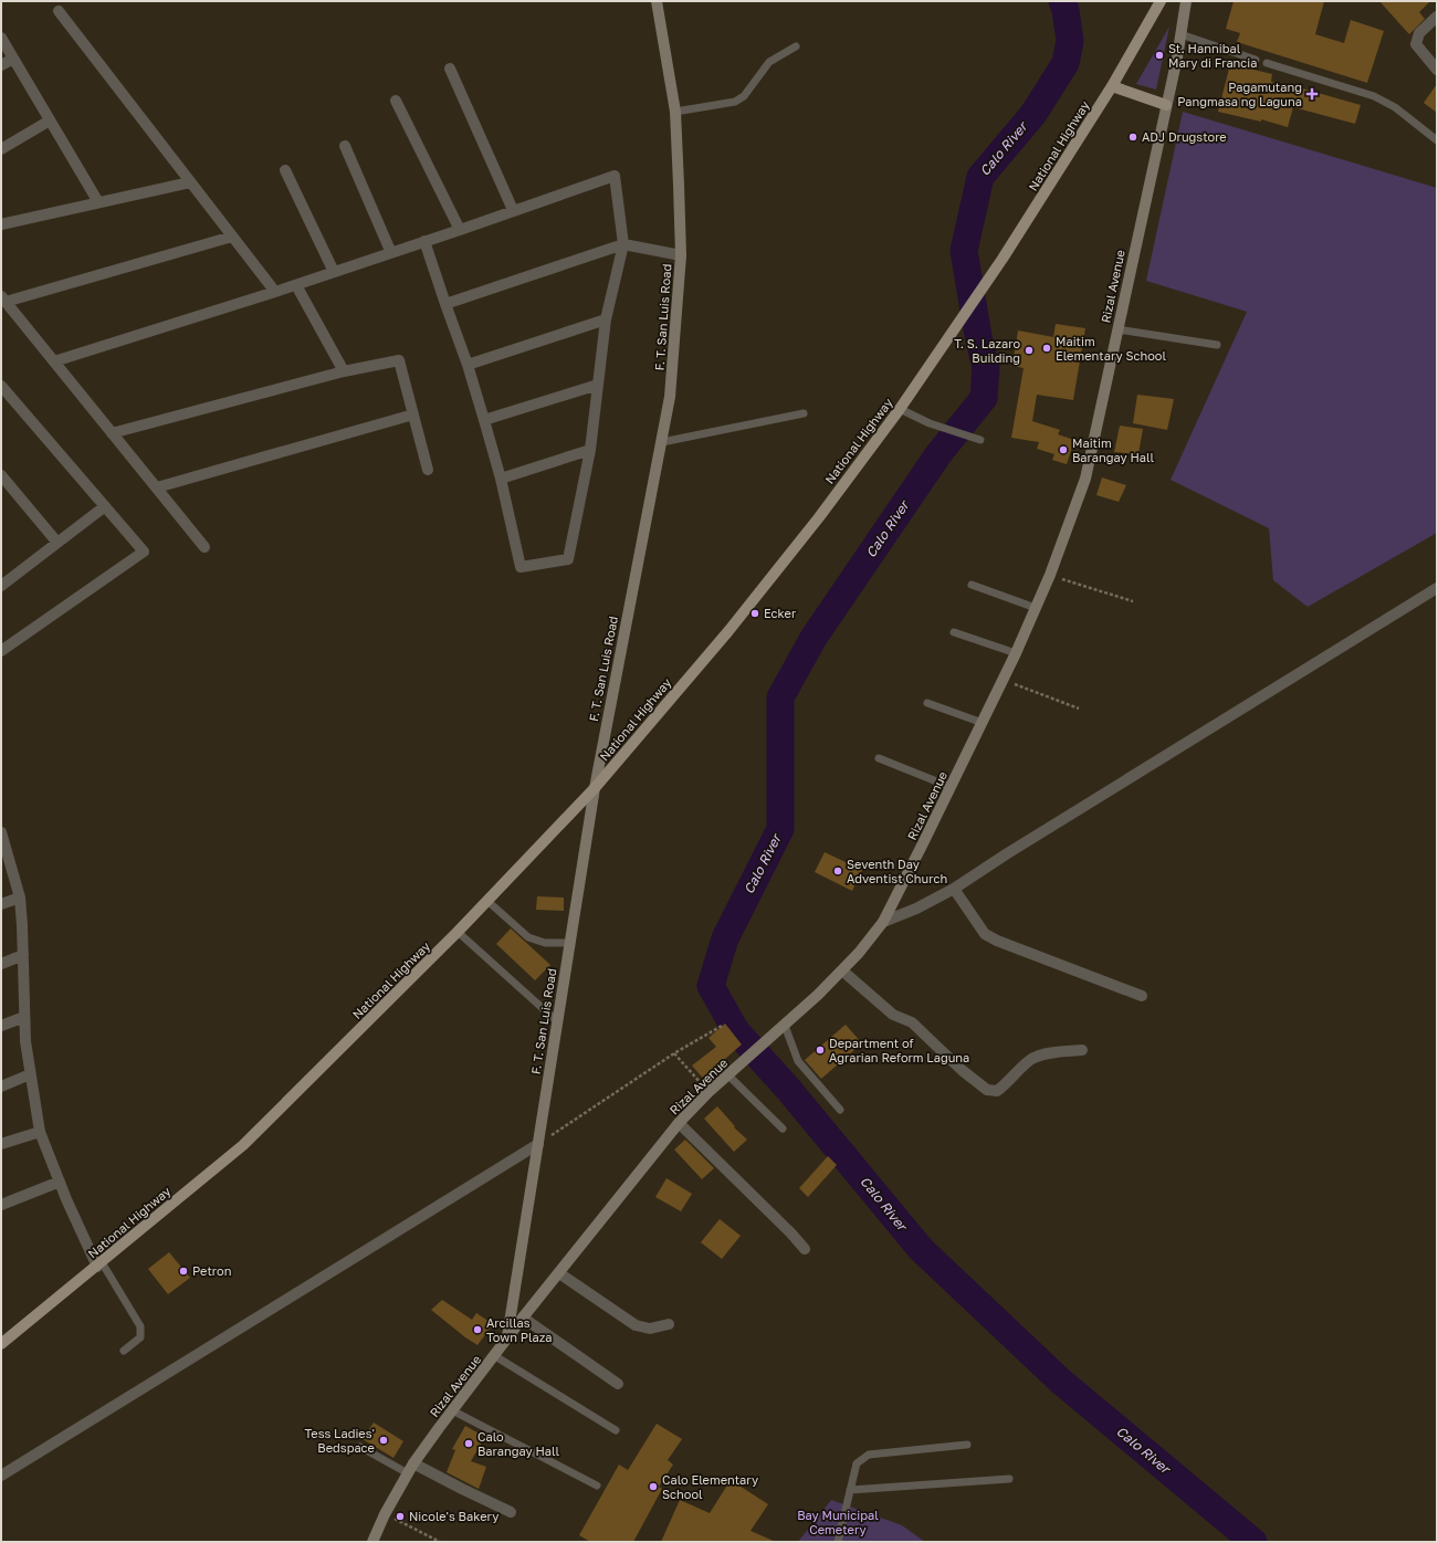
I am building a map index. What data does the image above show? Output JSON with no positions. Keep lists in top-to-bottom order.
{
  "streets": {
    "main road": ["National Highway", "Rizal Avenue", "F. T. San Luis Road"]
  },
  "crossings": [
    ["National Highway", "F. T. San Luis Road"],
    ["Rizal Avenue", "F. T. San Luis Road"]
  ],
  "water": ["Calo River"],
  "parks": ["Bay Municipal Cemetery"],
  "places": {
    "other": [
      "St. Hannibal Mary di Francia",
      "ADJ Drugstore",
      "Maitim Elementary School",
      "T. S. Lazaro Building",
      "Maitim Barangay Hall",
      "Ecker",
      "Seventh Day Adventist Church",
      "Department of Agrarian Reform Laguna",
      "Petron",
      "Arcillas Town Plaza",
      "Tess Ladies' Bedspace",
      "Calo Barangay Hall",
      "Calo Elementary School",
      "Nicole's Bakery"
    ],
    "health": ["Pagamutang Pangmasa ng Laguna"]
  }
}
